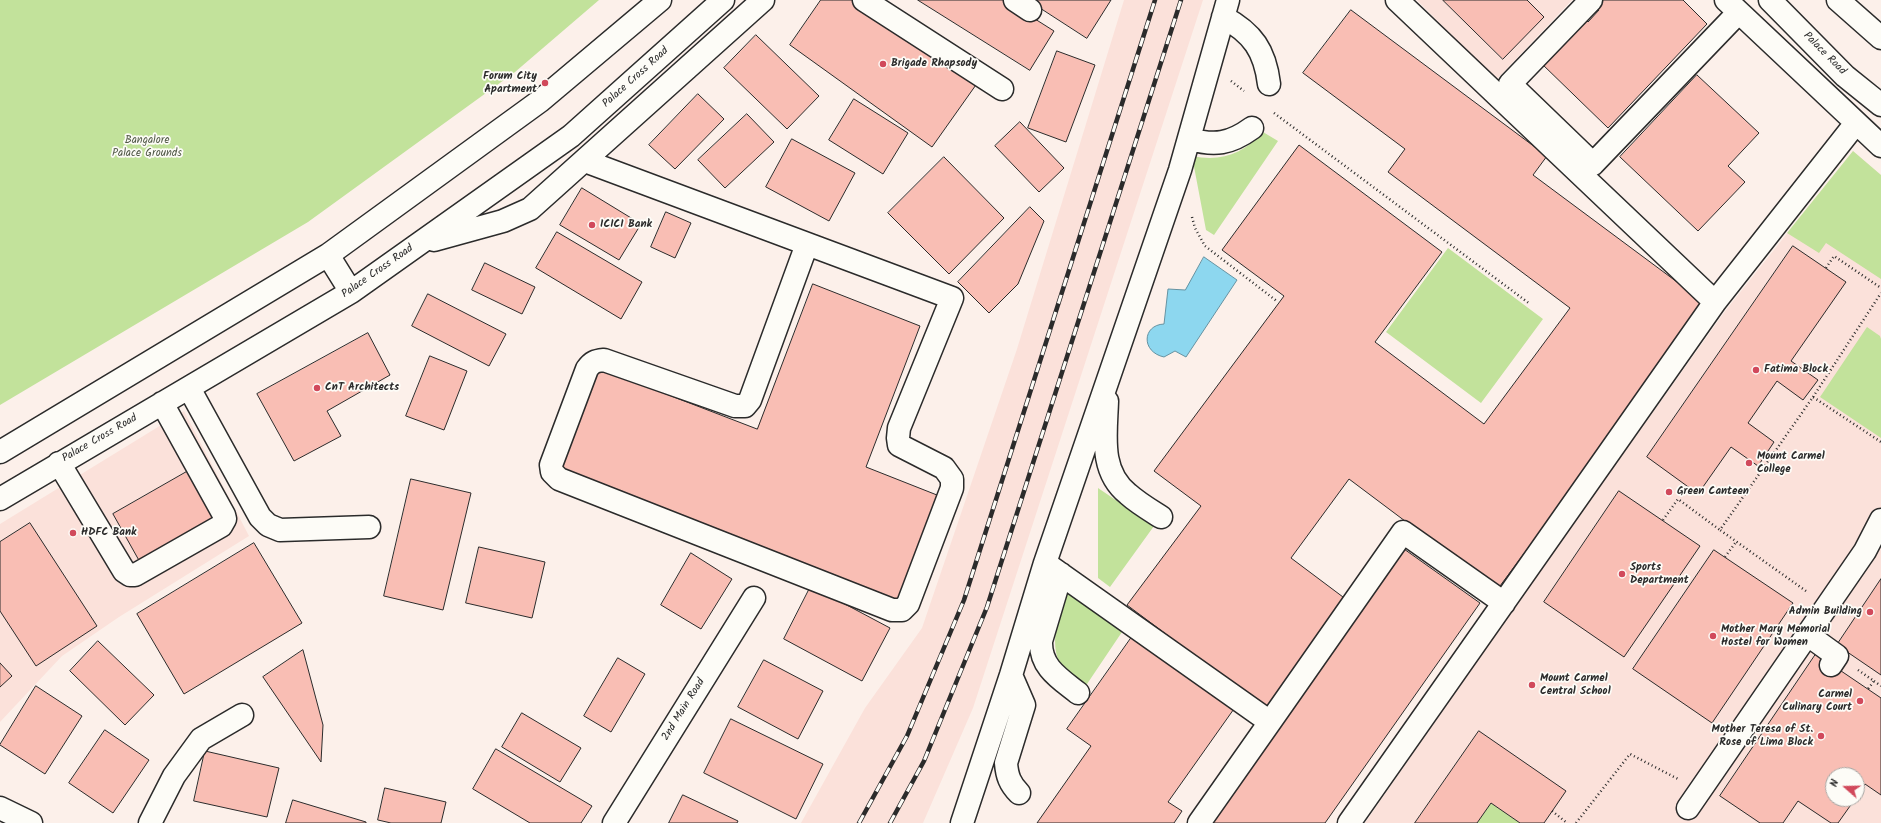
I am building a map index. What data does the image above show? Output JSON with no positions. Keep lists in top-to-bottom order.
{
  "streets": {
    "street": ["Palace Road", "Palace Cross Road", "2nd Main Road"]
  },
  "parks": ["Bangalore Palace Grounds"],
  "places": [
    "Brigade Rhapsody",
    "Forum City Apartment",
    "ICICI Bank",
    "Fatima Block",
    "CnT Architects",
    "Mount Carmel College",
    "Green Canteen",
    "HDFC Bank",
    "Sports Department",
    "Admin Building",
    "Mother Mary Memorial Hostel for Women",
    "Mount Carmel Central School",
    "Carmel Culinary Court",
    "Mother Teresa of St. Rose of Lima Block"
  ],
  "north": "left"
}
